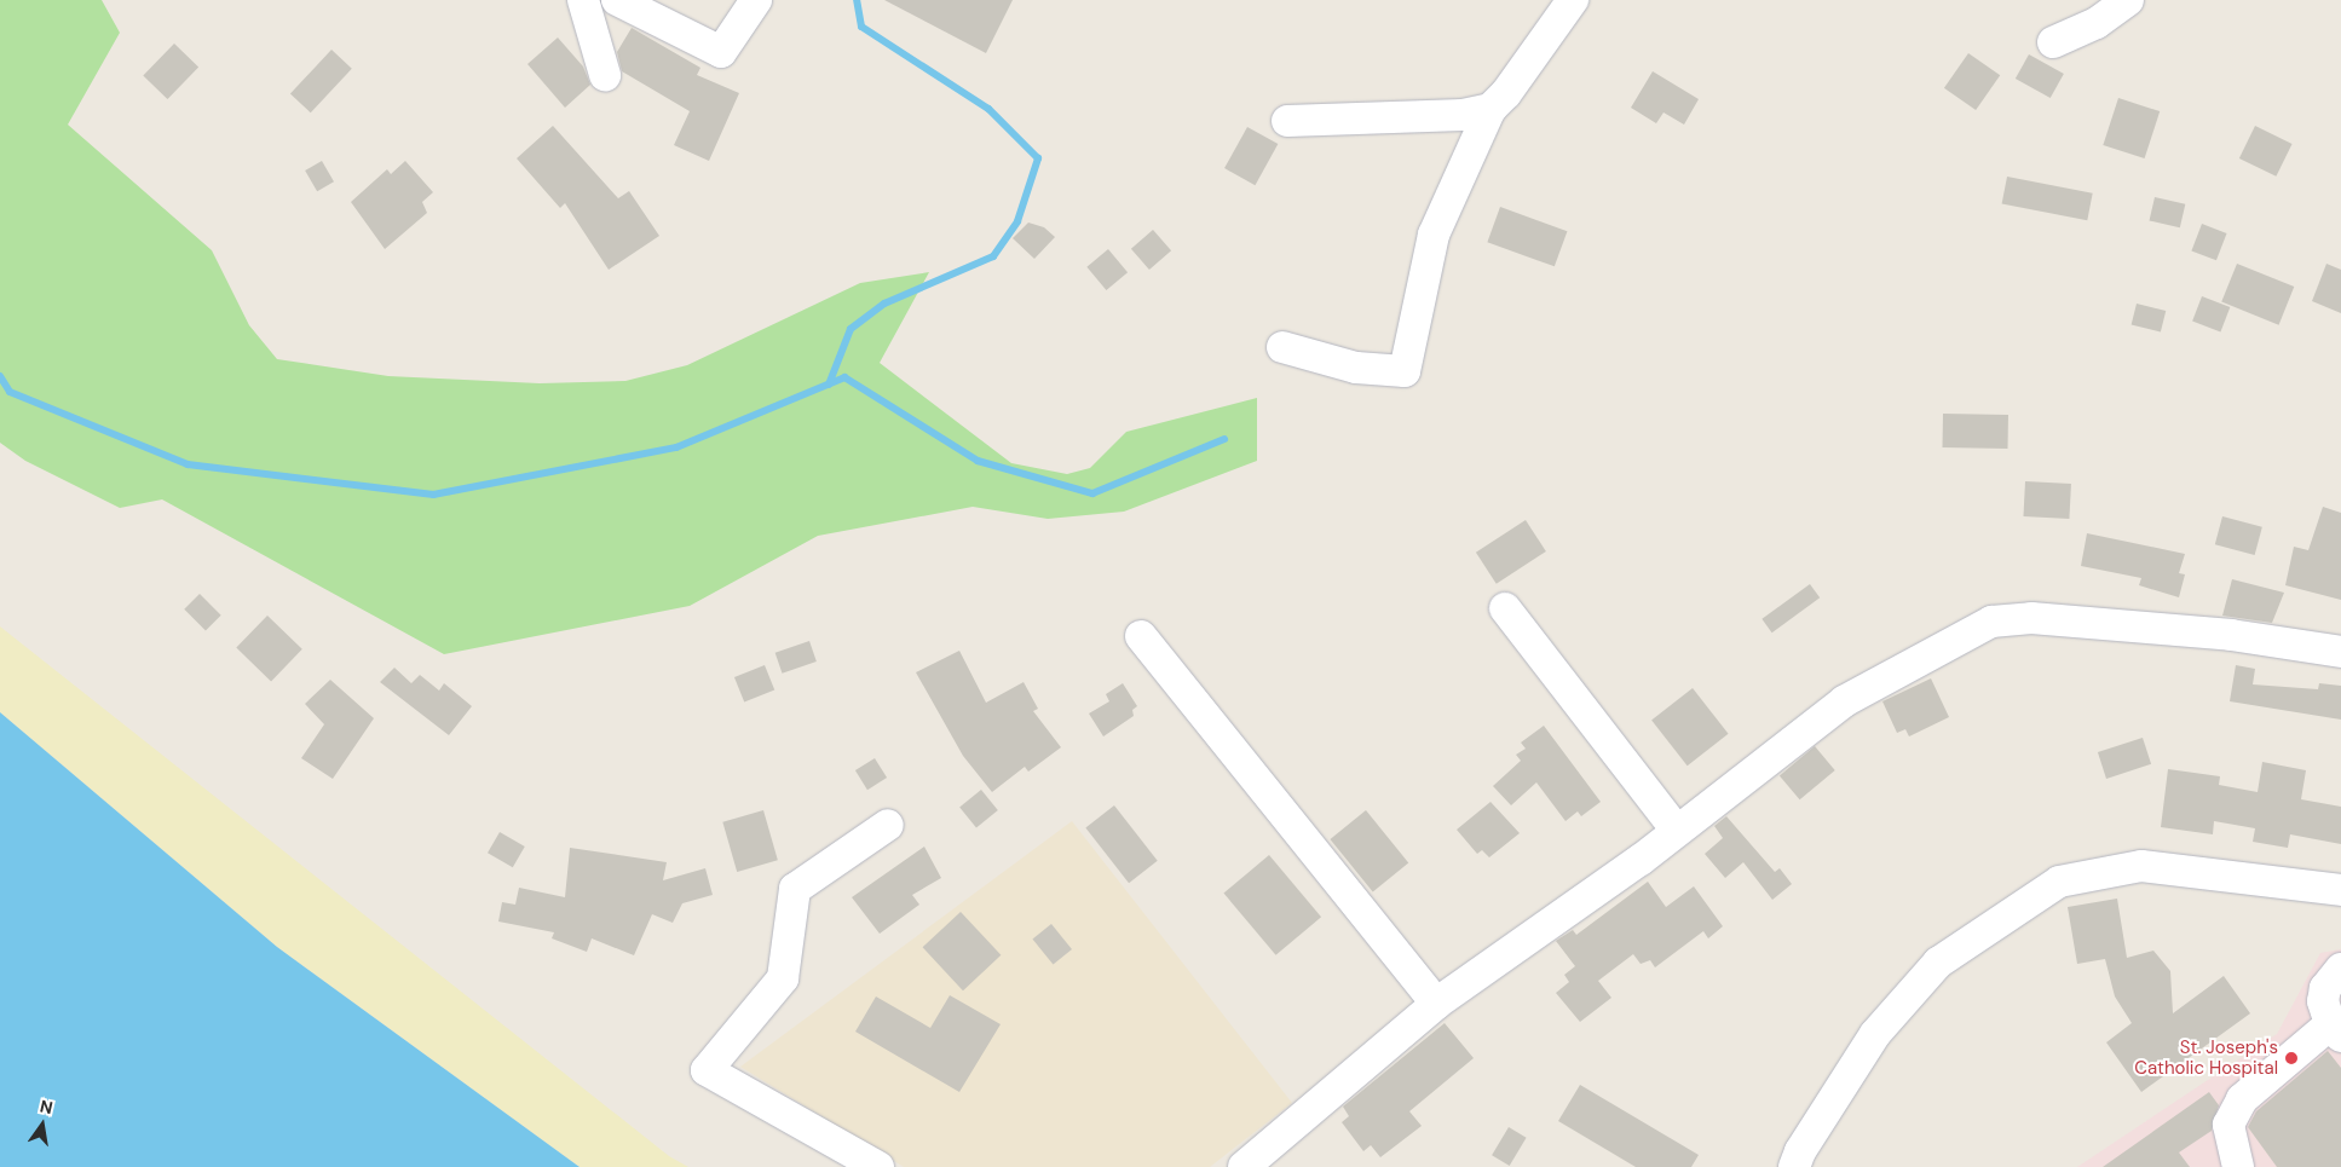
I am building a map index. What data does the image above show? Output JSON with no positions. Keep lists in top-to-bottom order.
{
  "places": ["St. Joseph's Catholic Hospital"],
  "north": "top"
}
